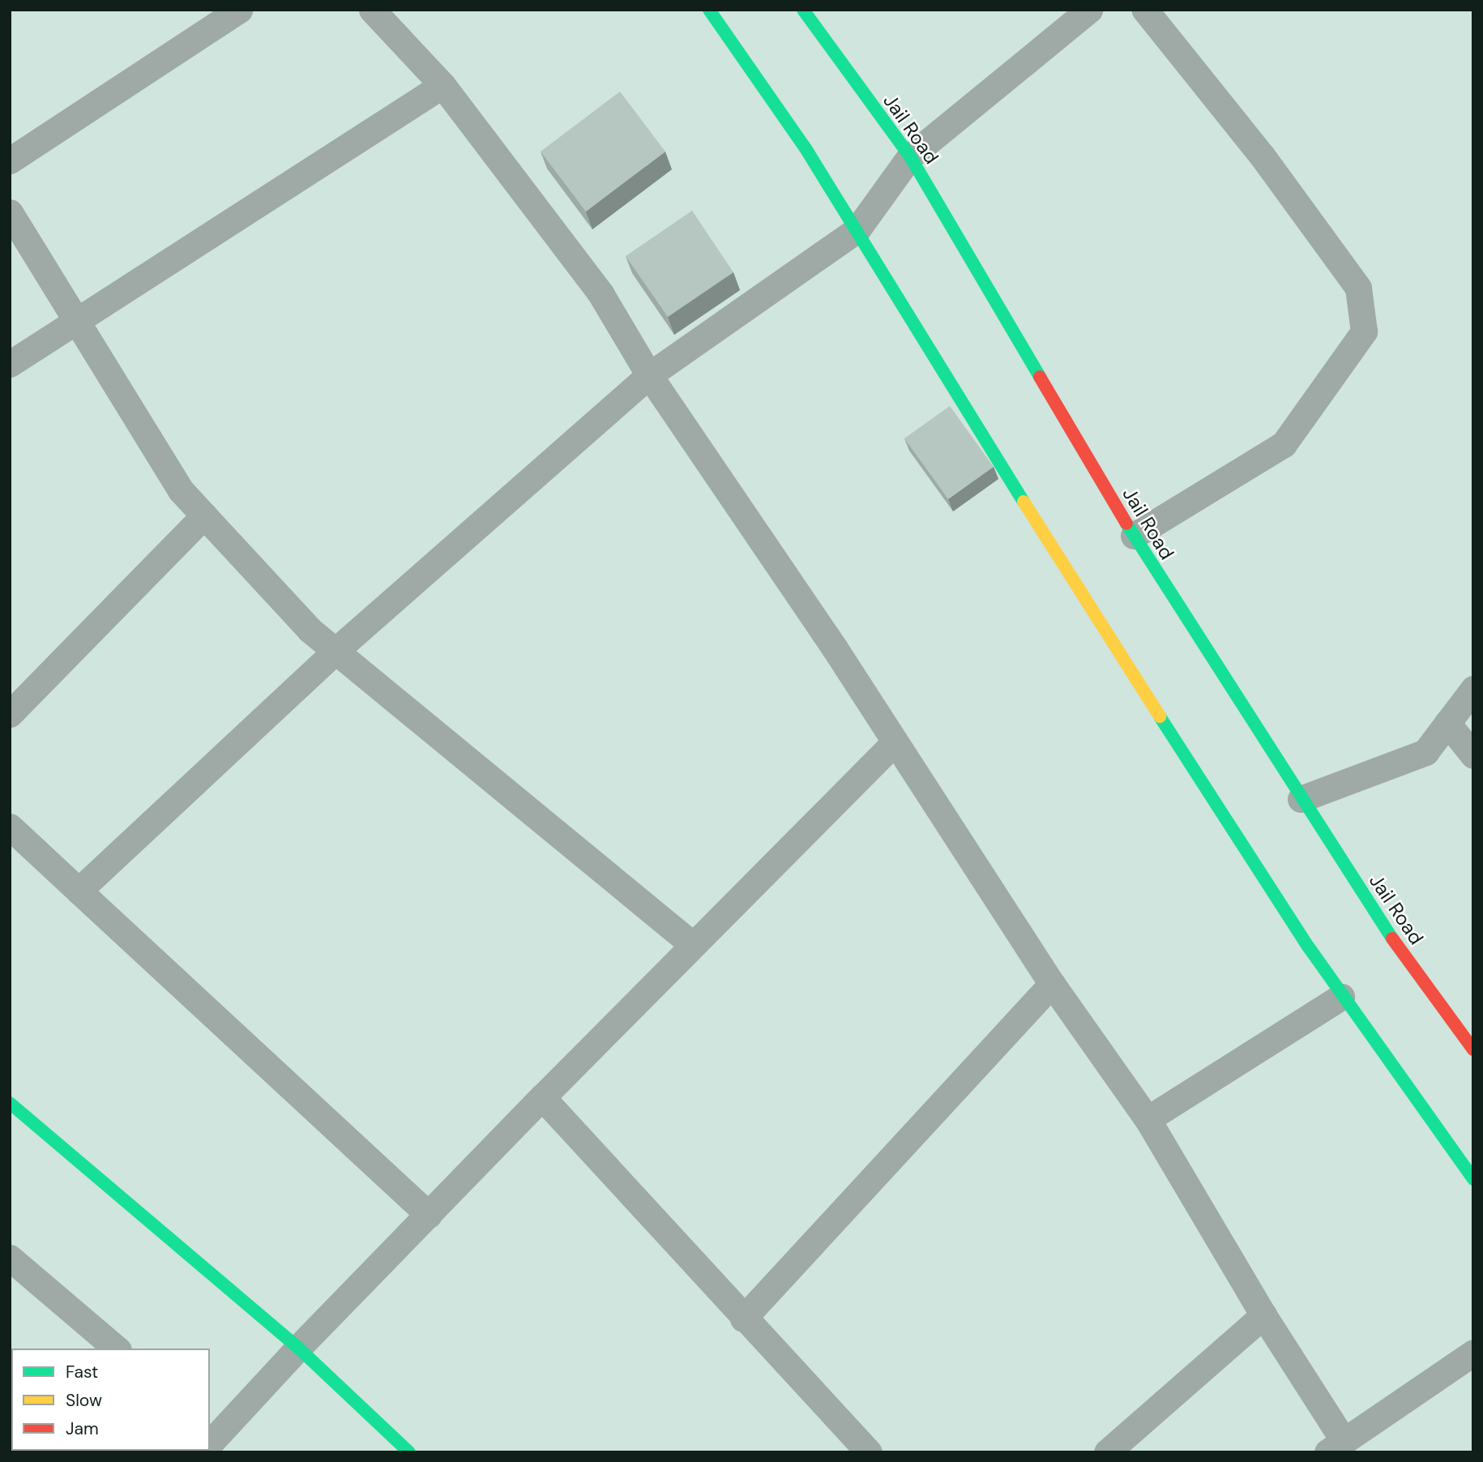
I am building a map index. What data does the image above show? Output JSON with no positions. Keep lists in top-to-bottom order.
{
  "streets": {
    "main road": ["Jail Road"]
  },
  "legend": ["Fast", "Slow", "Jam"]
}
